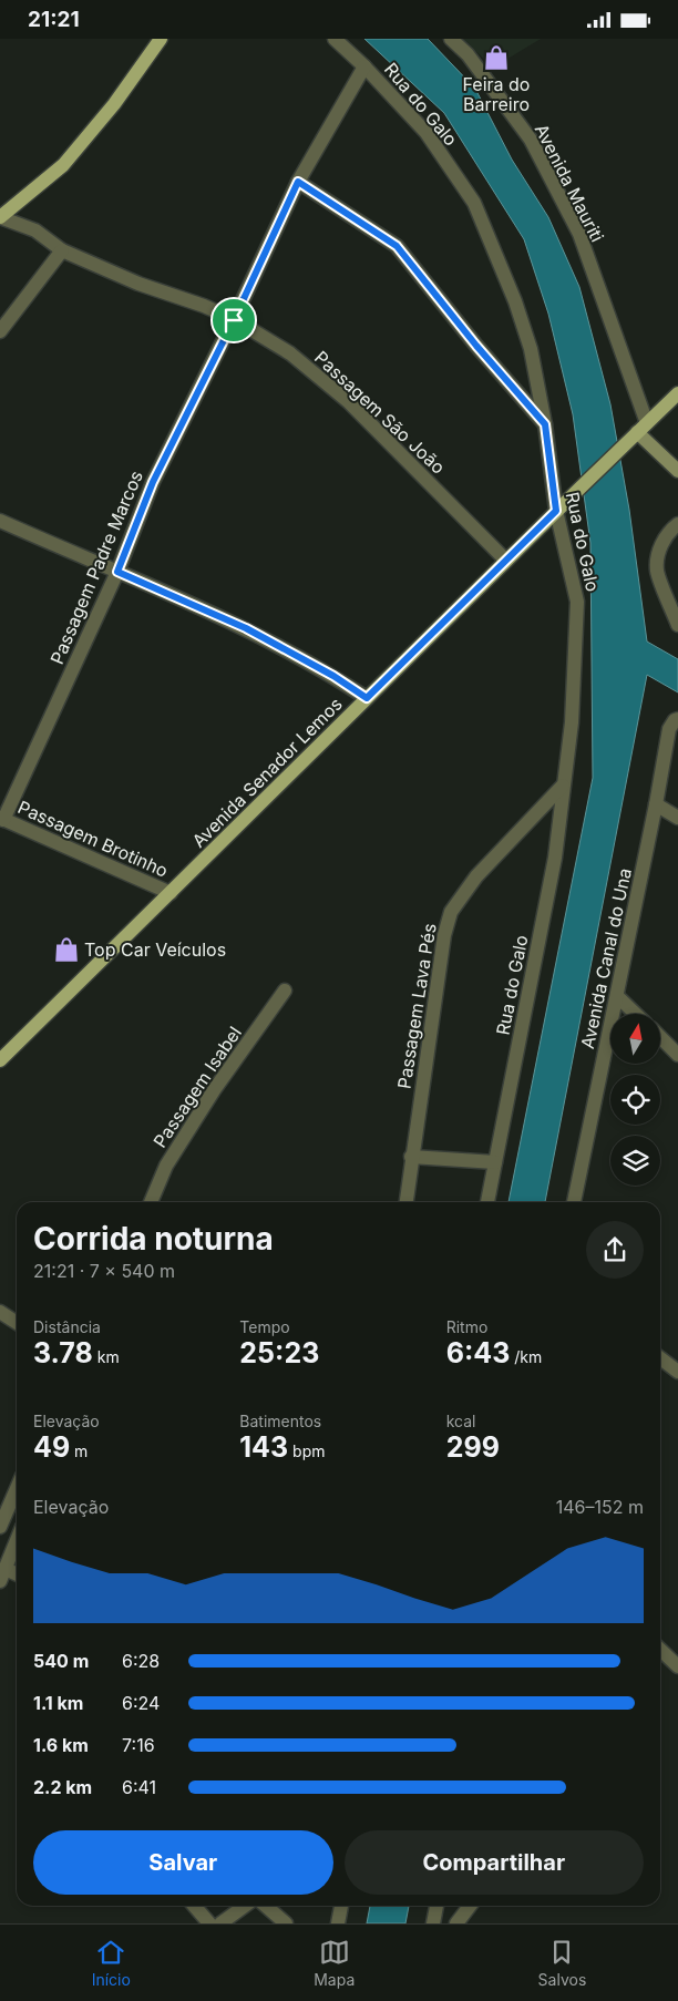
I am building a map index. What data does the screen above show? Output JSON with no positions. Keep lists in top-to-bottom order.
{
  "streets": {
    "main road": ["Avenida Senador Lemos"],
    "street": [
      "Rua do Galo",
      "Avenida Mauriti",
      "Passagem São João",
      "Passagem Padre Marcos",
      "Passagem Brotinho",
      "Avenida Canal do Una",
      "Passagem Lava Pés",
      "Passagem Isabel"
    ]
  },
  "crossings": [
    ["Rua do Galo", "Passagem Padre Marcos"],
    ["Rua do Galo", "Avenida Senador Lemos"],
    ["Rua do Galo", "Passagem Lava Pés"],
    ["Avenida Mauriti", "Avenida Senador Lemos"],
    ["Passagem São João", "Passagem Padre Marcos"],
    ["Passagem São João", "Avenida Senador Lemos"],
    ["Passagem Padre Marcos", "Passagem Brotinho"],
    ["Avenida Senador Lemos", "Passagem Brotinho"]
  ],
  "places": {
    "shop": ["Feira do Barreiro", "Top Car Veículos"]
  },
  "north": "top",
  "page": {
    "status": "21:21",
    "heading": ["Corrida noturna", "21:21 · 7 × 540 m"],
    "stats": [
      ["Distância", "3.78 km"],
      ["Tempo", "25:23"],
      ["Ritmo", "6:43 /km"],
      ["Elevação", "49 m"],
      ["Batimentos", "143 bpm"],
      ["kcal", "299"]
    ],
    "chart": ["Elevação", "146–152 m"],
    "list": [
      {
        "name": "540 m",
        "note": "6:28"
      },
      {
        "name": "1.1 km",
        "note": "6:24"
      },
      {
        "name": "1.6 km",
        "note": "7:16"
      },
      {
        "name": "2.2 km",
        "note": "6:41"
      }
    ],
    "buttons": ["Salvar", "Compartilhar"],
    "tabs": ["Início", "Mapa", "Salvos"]
  }
}
